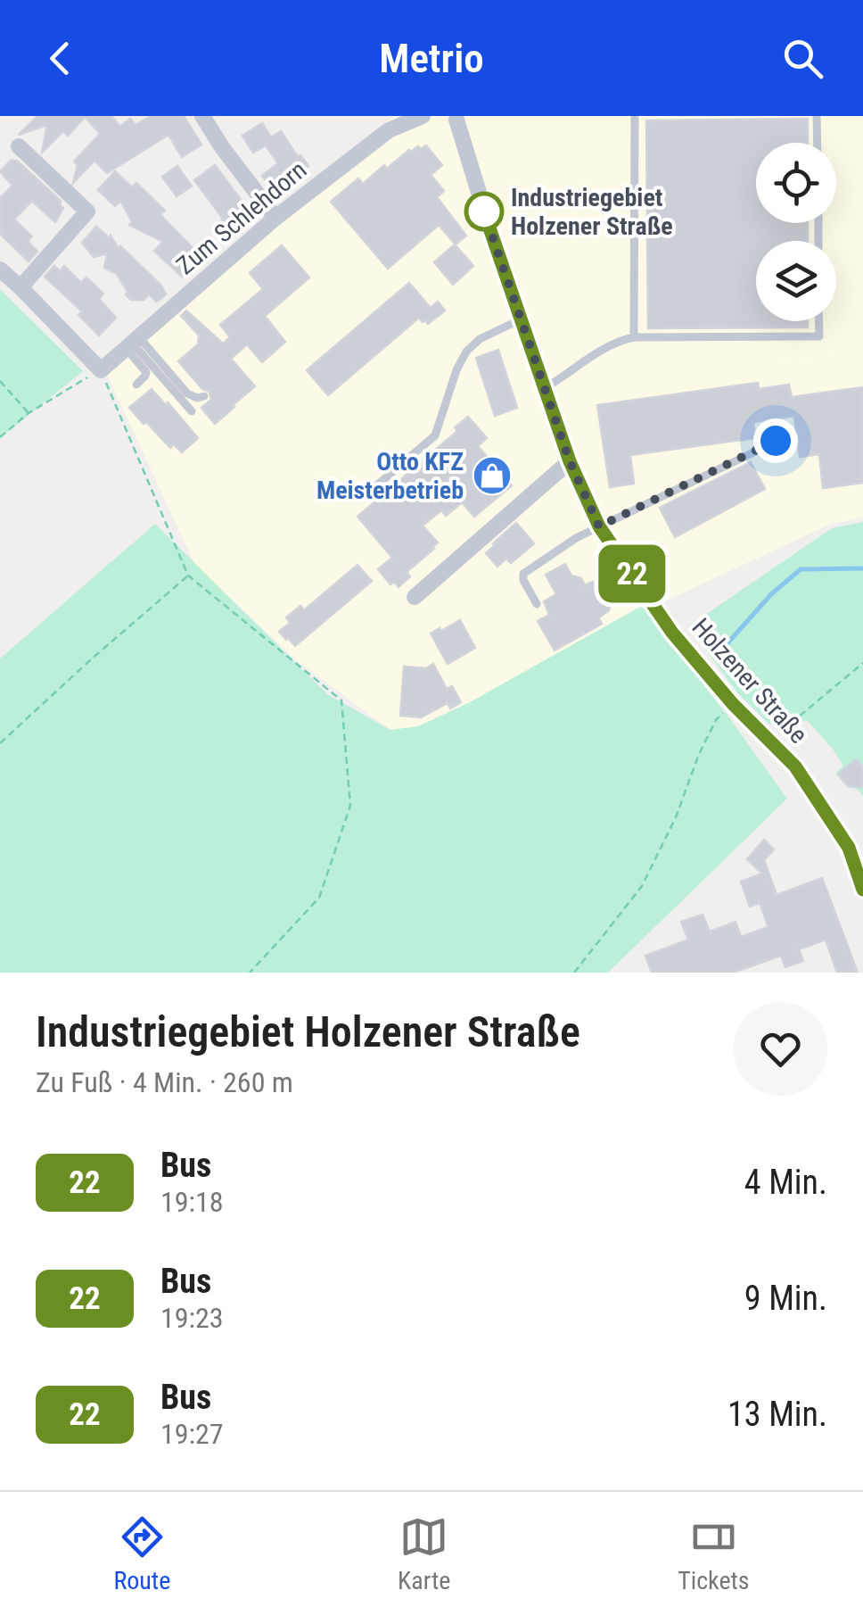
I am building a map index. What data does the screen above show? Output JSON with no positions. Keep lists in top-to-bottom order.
{
  "streets": {
    "street": ["Zum Schlehdorn", "Holzener Straße"]
  },
  "places": {
    "other": ["Industriegebiet Holzener Straße"],
    "shop": ["Otto KFZ Meisterbetrieb"]
  },
  "lines": ["bus line 22"],
  "page": {
    "header": "Metrio",
    "on_map": "22",
    "heading": ["Industriegebiet Holzener Straße", "Zu Fuß · 4 Min. · 260 m"],
    "list": [
      {
        "mark": "22",
        "name": "Bus",
        "note": "19:18",
        "value": "4 Min."
      },
      {
        "mark": "22",
        "name": "Bus",
        "note": "19:23",
        "value": "9 Min."
      },
      {
        "mark": "22",
        "name": "Bus",
        "note": "19:27",
        "value": "13 Min."
      }
    ],
    "tabs": ["Route", "Karte", "Tickets"]
  }
}
